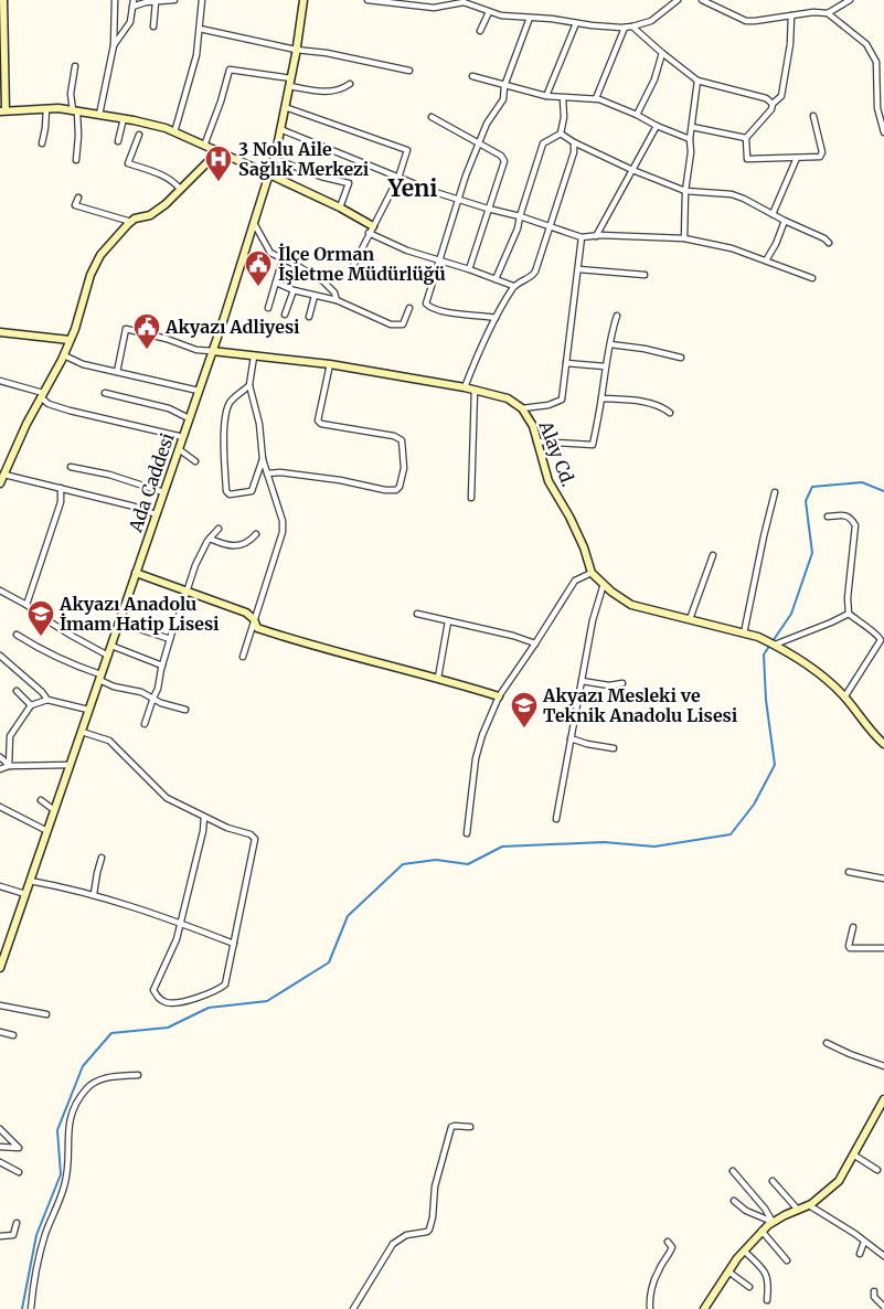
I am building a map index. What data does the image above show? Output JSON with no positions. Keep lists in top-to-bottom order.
{
  "streets": {
    "street": ["Alay Cd.", "Ada Caddesi"]
  },
  "crossings": [
    ["Alay Cd.", "Ada Caddesi"]
  ],
  "districts": ["Yeni"],
  "places": {
    "hospital": ["3 Nolu Aile Sağlık Merkezi"],
    "public building": ["İlçe Orman İşletme Müdürlüğü", "Akyazı Adliyesi"],
    "school or university": ["Akyazı Anadolu İmam Hatip Lisesi", "Akyazı Mesleki ve Teknik Anadolu Lisesi"]
  }
}
